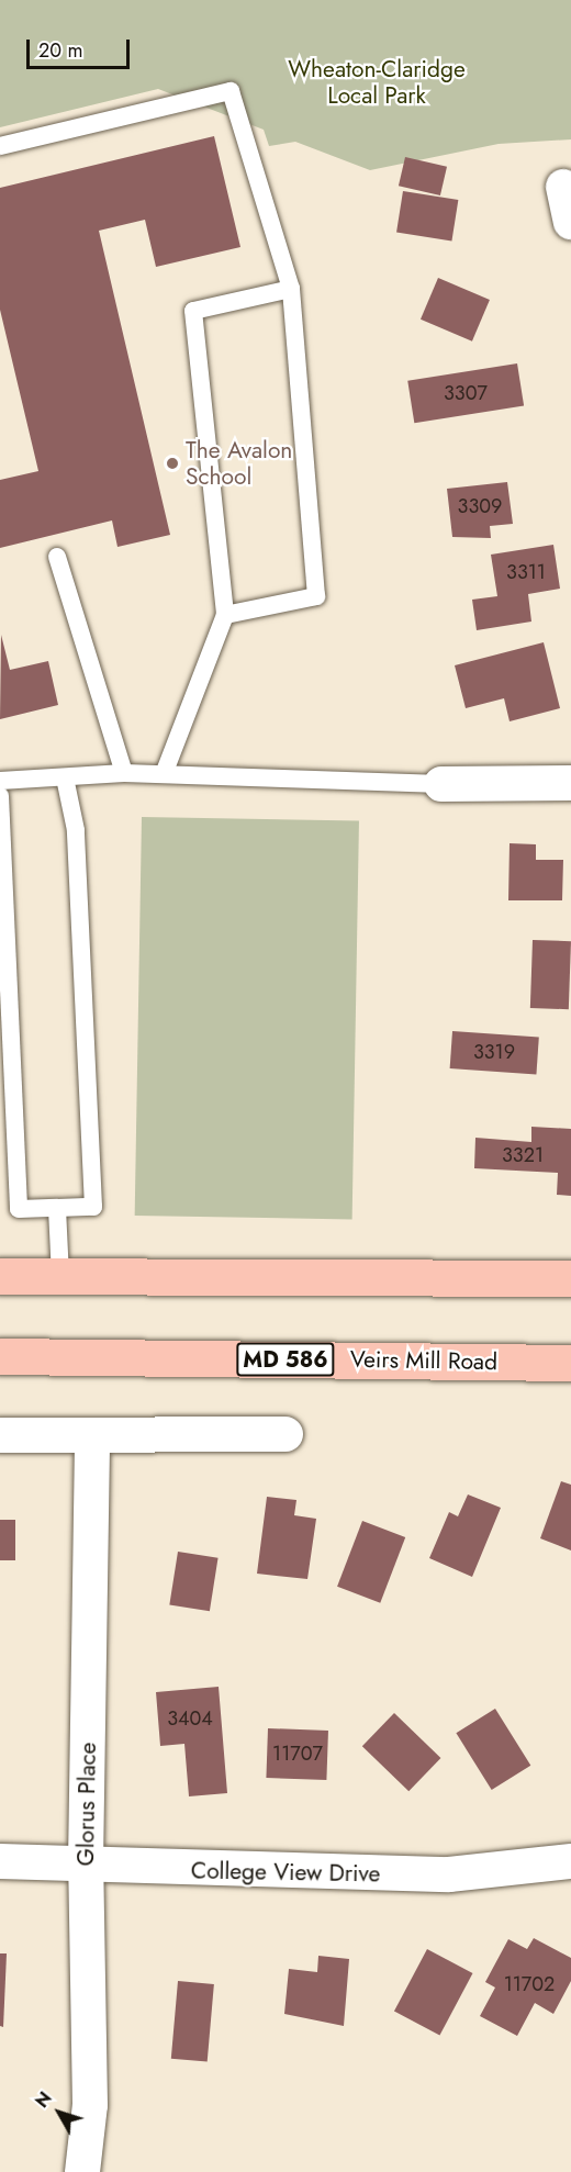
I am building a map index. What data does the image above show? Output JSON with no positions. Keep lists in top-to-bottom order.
{
  "streets": {
    "main road": ["MD 586", "Veirs Mill Road"],
    "street": ["Glorus Place", "College View Drive"]
  },
  "crossings": [
    ["Glorus Place", "College View Drive"]
  ],
  "parks": ["Wheaton-Claridge Local Park"],
  "places": ["The Avalon School"],
  "house_numbers": [
    "3307",
    "3309",
    "3311",
    "3319",
    "3321",
    "3404",
    "11707",
    "11702"
  ],
  "scale_bar": "20 m",
  "north": "top left"
}
